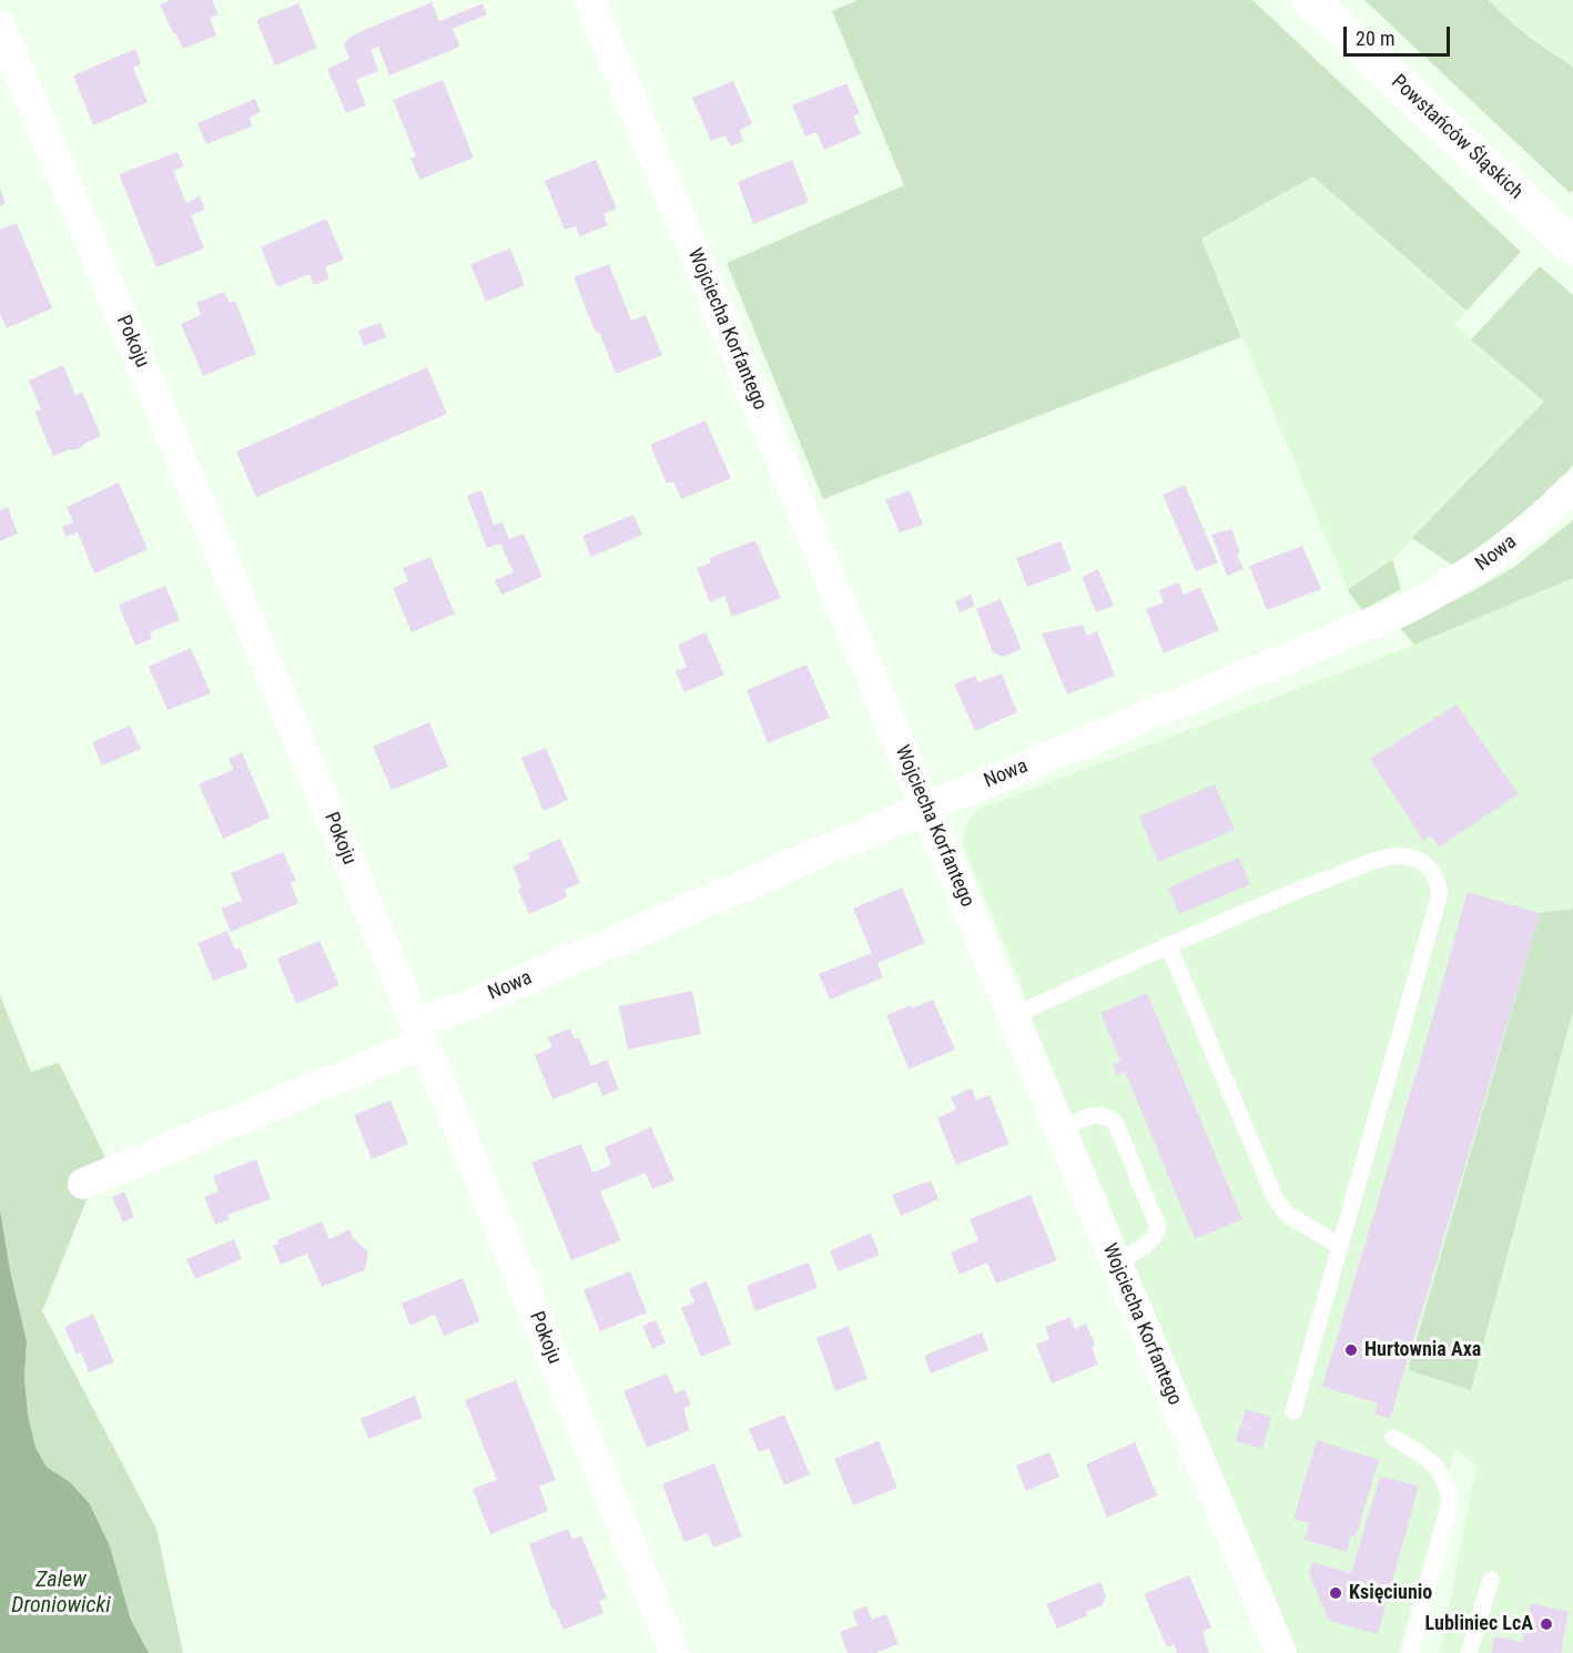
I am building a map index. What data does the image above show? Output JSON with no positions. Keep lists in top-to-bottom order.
{
  "streets": {
    "main road": ["Powstańców Śląskich"],
    "street": ["Wojciecha Korfantego", "Pokoju", "Nowa"]
  },
  "crossings": [
    ["Wojciecha Korfantego", "Nowa"],
    ["Pokoju", "Nowa"]
  ],
  "water": ["Zalew Droniowicki"],
  "places": ["Hurtownia Axa", "Księciunio", "Lubliniec LcA"],
  "scale_bar": "20 m"
}
